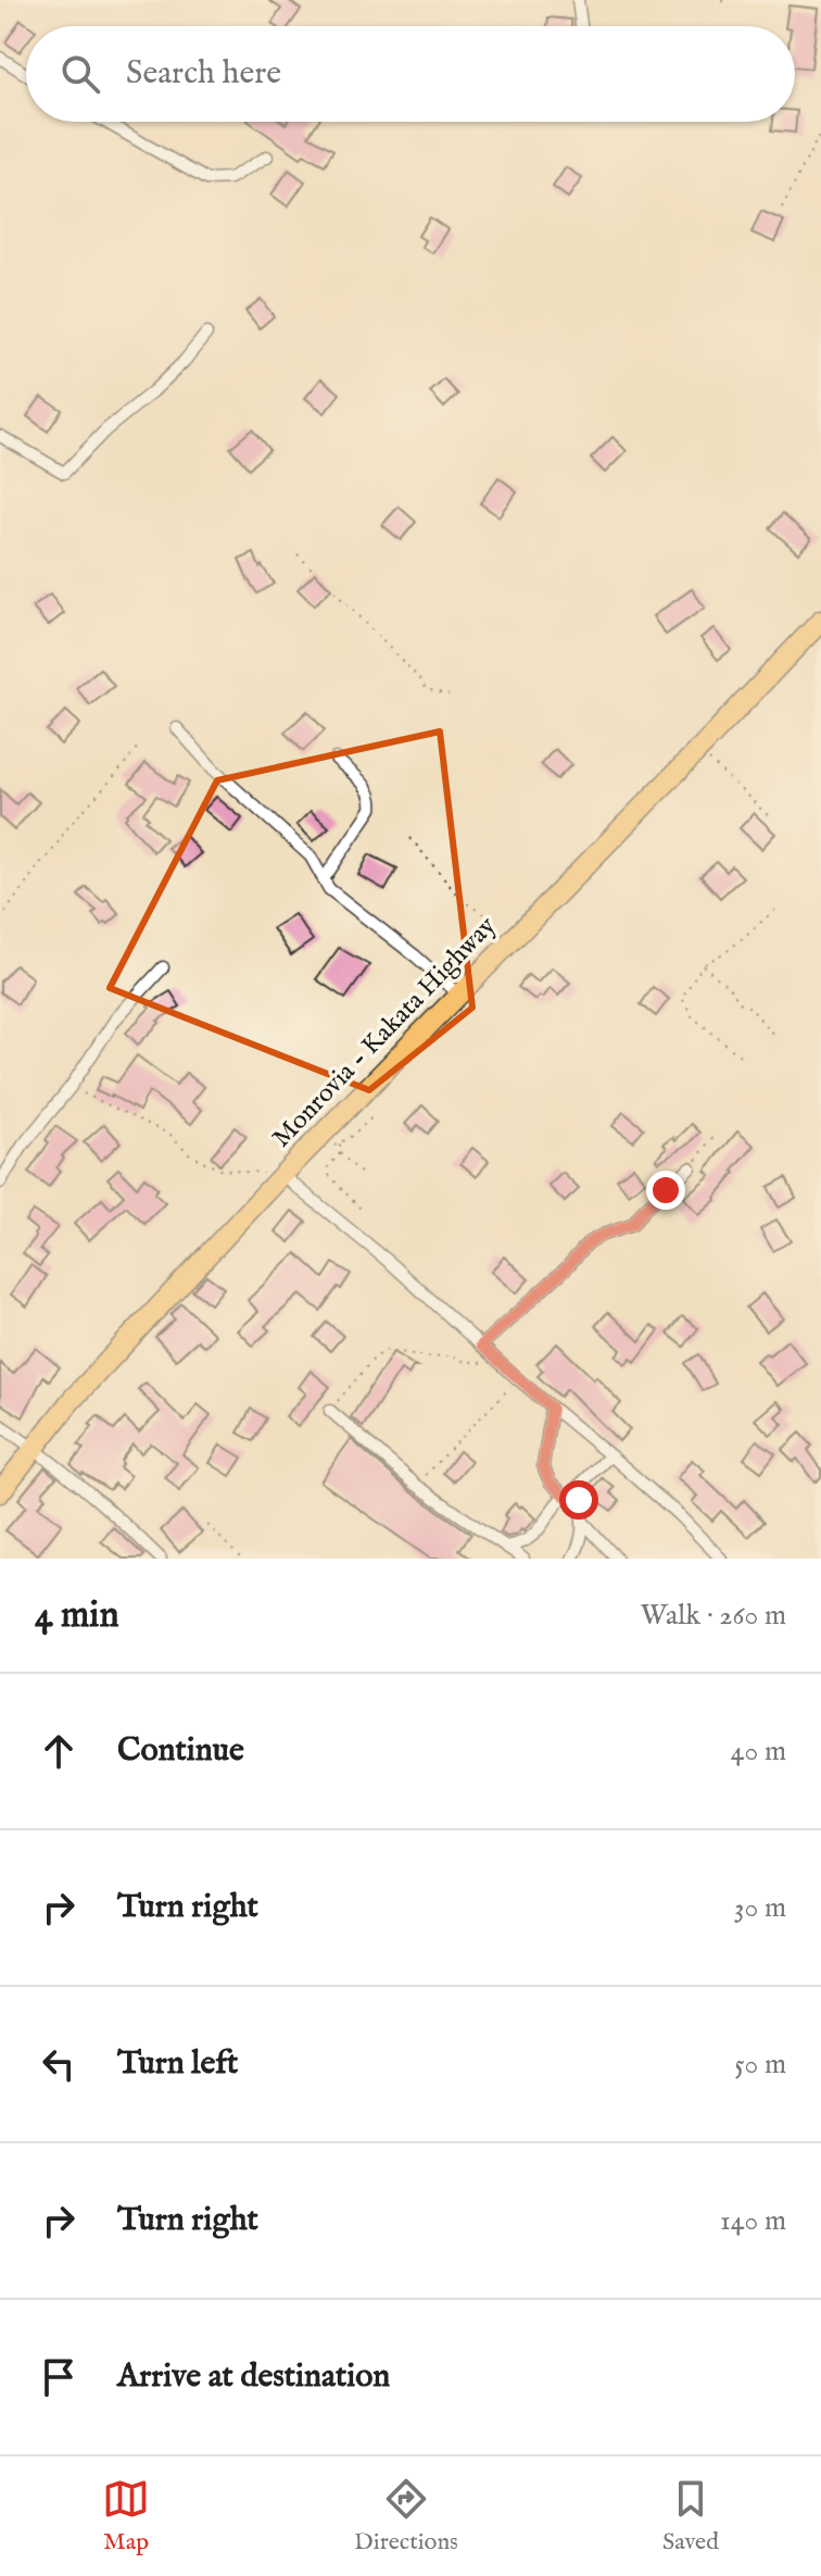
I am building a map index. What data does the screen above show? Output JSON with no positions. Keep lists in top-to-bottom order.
{
  "streets": {
    "highway": ["Monrovia - Kakata Highway"]
  },
  "page": {
    "search": "Search here",
    "heading": ["4 min", "Walk · 260 m"],
    "list": [
      ["Continue", "40 m"],
      ["Turn right", "30 m"],
      ["Turn left", "50 m"],
      ["Turn right", "140 m"],
      "Arrive at destination"
    ],
    "nav": ["Map", "Directions", "Saved"]
  }
}
